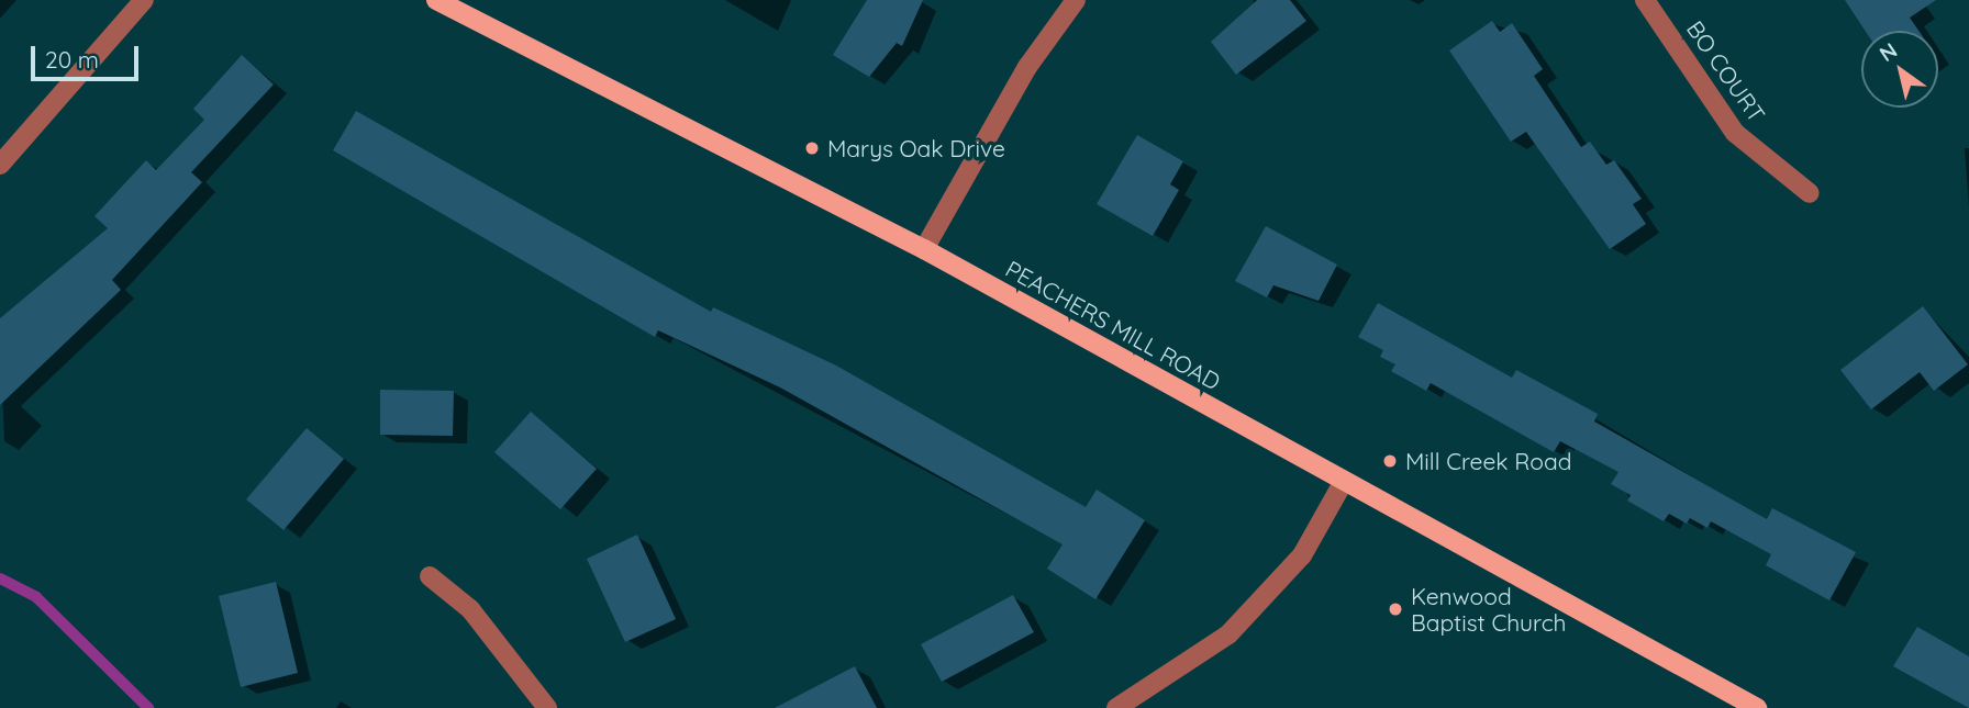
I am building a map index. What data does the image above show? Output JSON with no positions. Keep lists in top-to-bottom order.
{
  "streets": {
    "main road": ["PEACHERS MILL ROAD"],
    "street": ["BO COURT"]
  },
  "places": ["Marys Oak Drive", "Mill Creek Road", "Kenwood Baptist Church"],
  "scale_bar": "20 m",
  "north": "top left"
}
